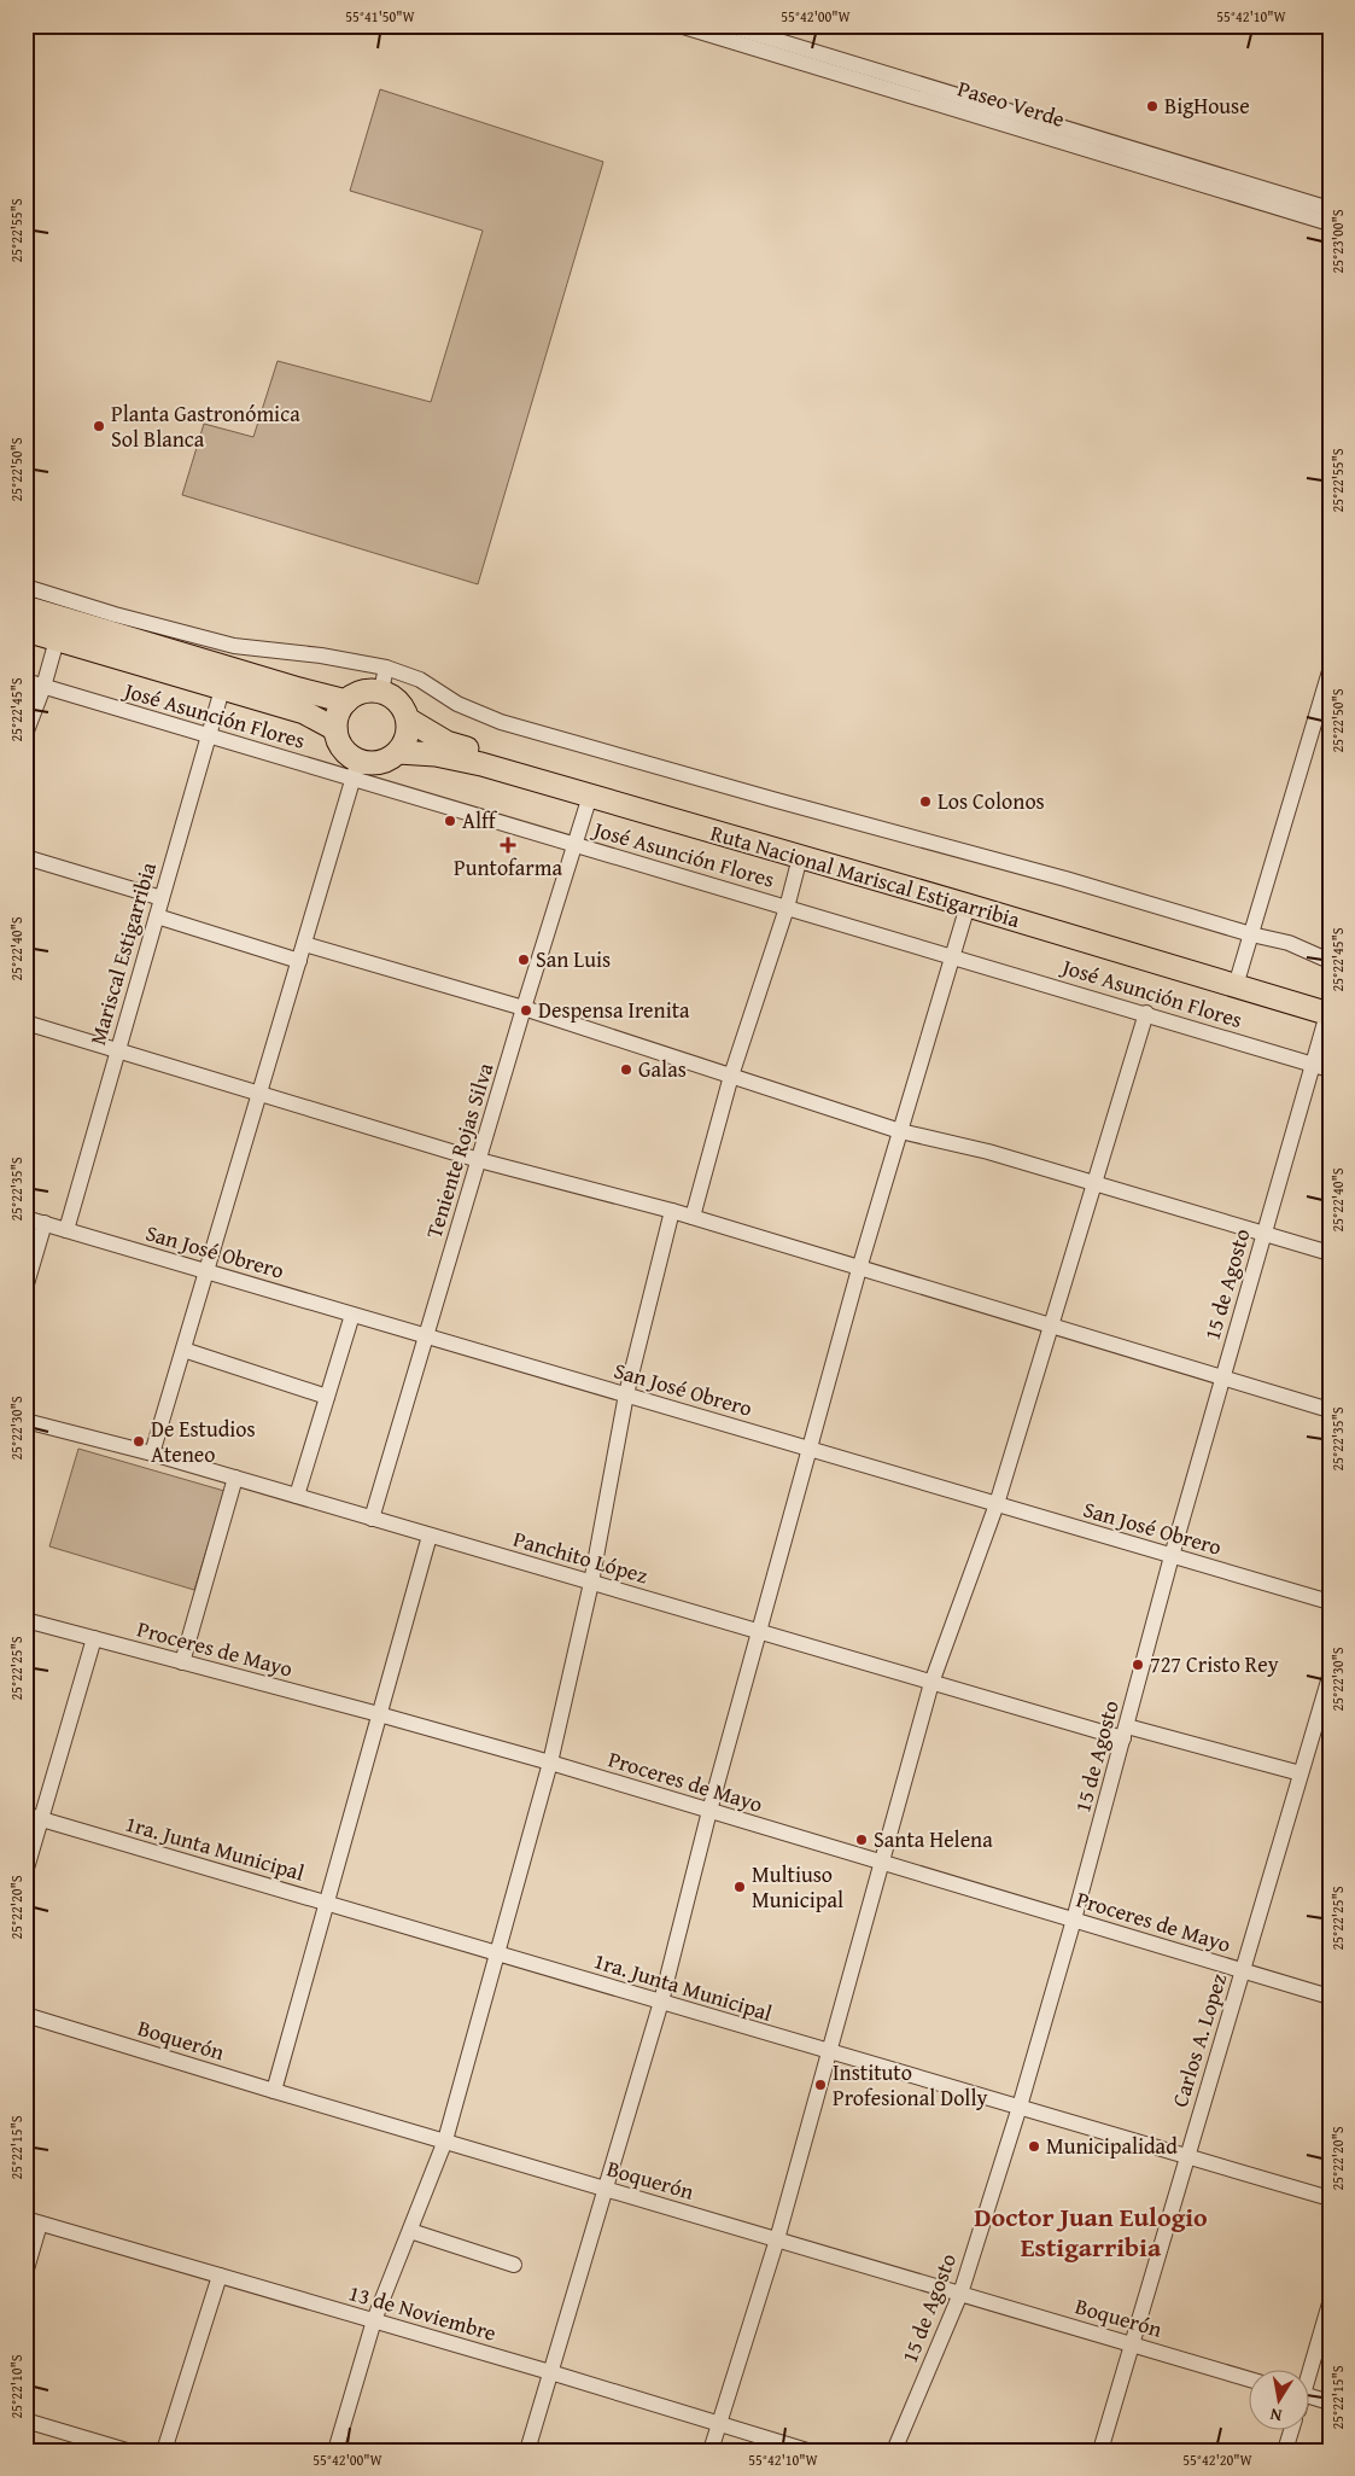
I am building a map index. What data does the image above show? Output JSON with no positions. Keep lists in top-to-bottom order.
{
  "streets": {
    "highway": ["Ruta Nacional Mariscal Estigarribia"],
    "street": [
      "Paseo Verde",
      "José Asunción Flores",
      "Mariscal Estigarribia",
      "Teniente Rojas Silva",
      "San José Obrero",
      "15 de Agosto",
      "Panchito López",
      "Proceres de Mayo",
      "1ra. Junta Municipal",
      "Boquerón",
      "Carlos A. Lopez",
      "13 de Noviembre"
    ]
  },
  "crossings": [
    ["José Asunción Flores", "Ruta Nacional Mariscal Estigarribia"],
    ["José Asunción Flores", "Mariscal Estigarribia"],
    ["José Asunción Flores", "Teniente Rojas Silva"],
    ["José Asunción Flores", "15 de Agosto"],
    ["Ruta Nacional Mariscal Estigarribia", "Teniente Rojas Silva"],
    ["Ruta Nacional Mariscal Estigarribia", "15 de Agosto"],
    ["Mariscal Estigarribia", "San José Obrero"],
    ["Teniente Rojas Silva", "San José Obrero"],
    ["Teniente Rojas Silva", "Panchito López"],
    ["San José Obrero", "15 de Agosto"],
    ["15 de Agosto", "Panchito López"],
    ["15 de Agosto", "Proceres de Mayo"],
    ["15 de Agosto", "1ra. Junta Municipal"],
    ["15 de Agosto", "Boquerón"],
    ["Panchito López", "Carlos A. Lopez"],
    ["Proceres de Mayo", "Carlos A. Lopez"],
    ["1ra. Junta Municipal", "Carlos A. Lopez"],
    ["Boquerón", "Carlos A. Lopez"]
  ],
  "districts": ["Doctor Juan Eulogio Estigarribia"],
  "places": {
    "other": [
      "BigHouse",
      "Planta Gastronómica Sol Blanca",
      "Los Colonos",
      "Alff",
      "San Luis",
      "Despensa Irenita",
      "Galas",
      "De Estudios Ateneo",
      "727 Cristo Rey",
      "Santa Helena",
      "Multiuso Municipal",
      "Instituto Profesional Dolly",
      "Municipalidad"
    ],
    "health": ["Puntofarma"]
  },
  "north": "bottom",
  "coordinates": [
    "55°41'50\"W",
    "55°42'00\"W",
    "55°42'10\"W",
    "25°22'55\"S",
    "25°23'00\"S",
    "25°22'50\"S",
    "25°22'45\"S",
    "25°22'40\"S",
    "25°22'35\"S",
    "25°22'30\"S",
    "25°22'25\"S",
    "25°22'20\"S",
    "25°22'15\"S",
    "25°22'10\"S",
    "55°42'20\"W"
  ]
}
